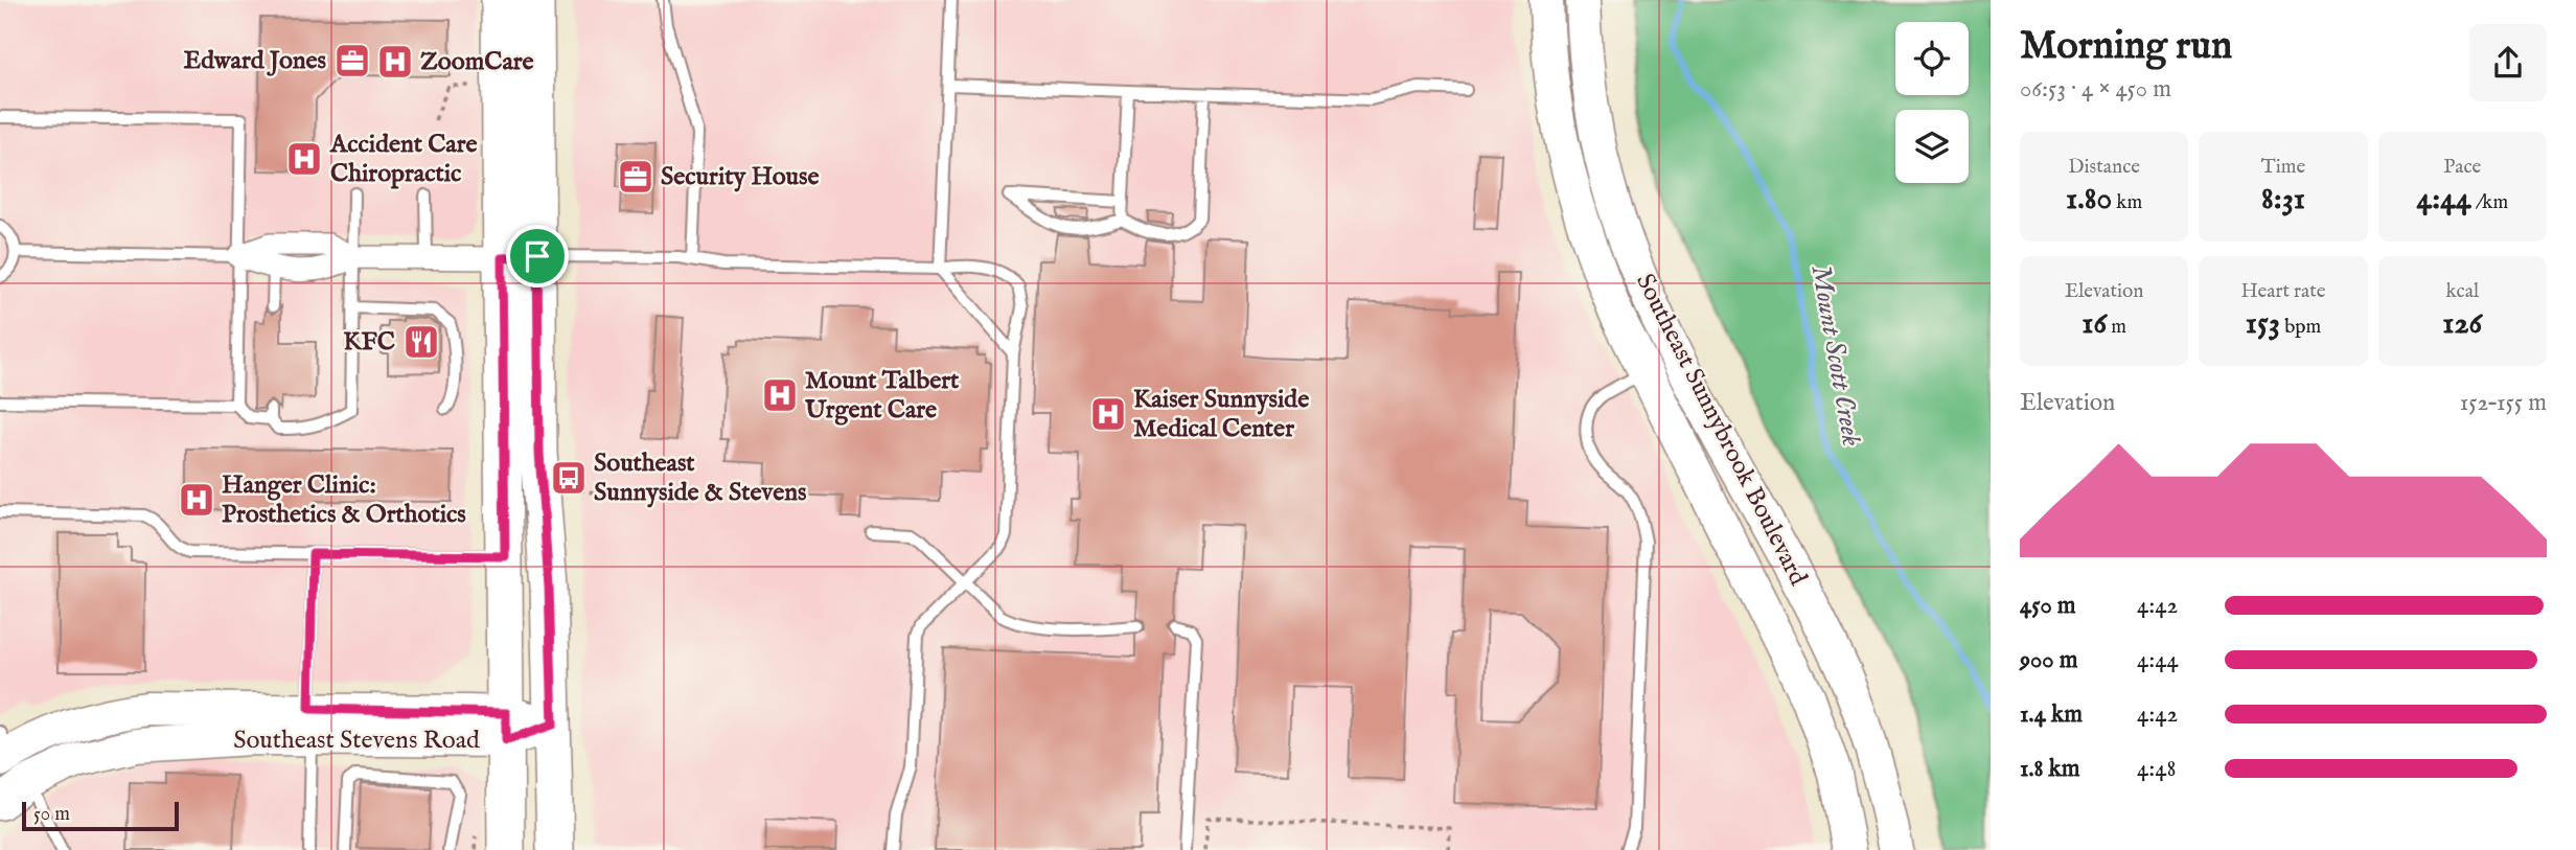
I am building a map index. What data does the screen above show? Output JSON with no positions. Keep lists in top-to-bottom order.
{
  "streets": {
    "main road": ["Southeast Sunnybrook Boulevard", "Southeast Stevens Road"]
  },
  "water": ["Mount Scott Creek"],
  "places": {
    "office": ["Edward Jones", "Security House"],
    "hospital": [
      "ZoomCare",
      "Accident Care Chiropractic",
      "Mount Talbert Urgent Care",
      "Kaiser Sunnyside Medical Center",
      "Hanger Clinic: Prosthetics & Orthotics"
    ],
    "restaurant": ["KFC"],
    "bus stop": ["Southeast Sunnyside & Stevens"]
  },
  "scale_bar": "50 m",
  "page": {
    "heading": ["Morning run", "06:53 · 4 × 450 m"],
    "stats": [
      ["Distance", "1.80 km"],
      ["Time", "8:31"],
      ["Pace", "4:44 /km"],
      ["Elevation", "16 m"],
      ["Heart rate", "153 bpm"],
      ["kcal", "126"]
    ],
    "chart": ["Elevation", "152–155 m"],
    "list": [
      {
        "name": "450 m",
        "note": "4:42"
      },
      {
        "name": "900 m",
        "note": "4:44"
      },
      {
        "name": "1.4 km",
        "note": "4:42"
      },
      {
        "name": "1.8 km",
        "note": "4:48"
      }
    ],
    "scale": "50 m"
  }
}
